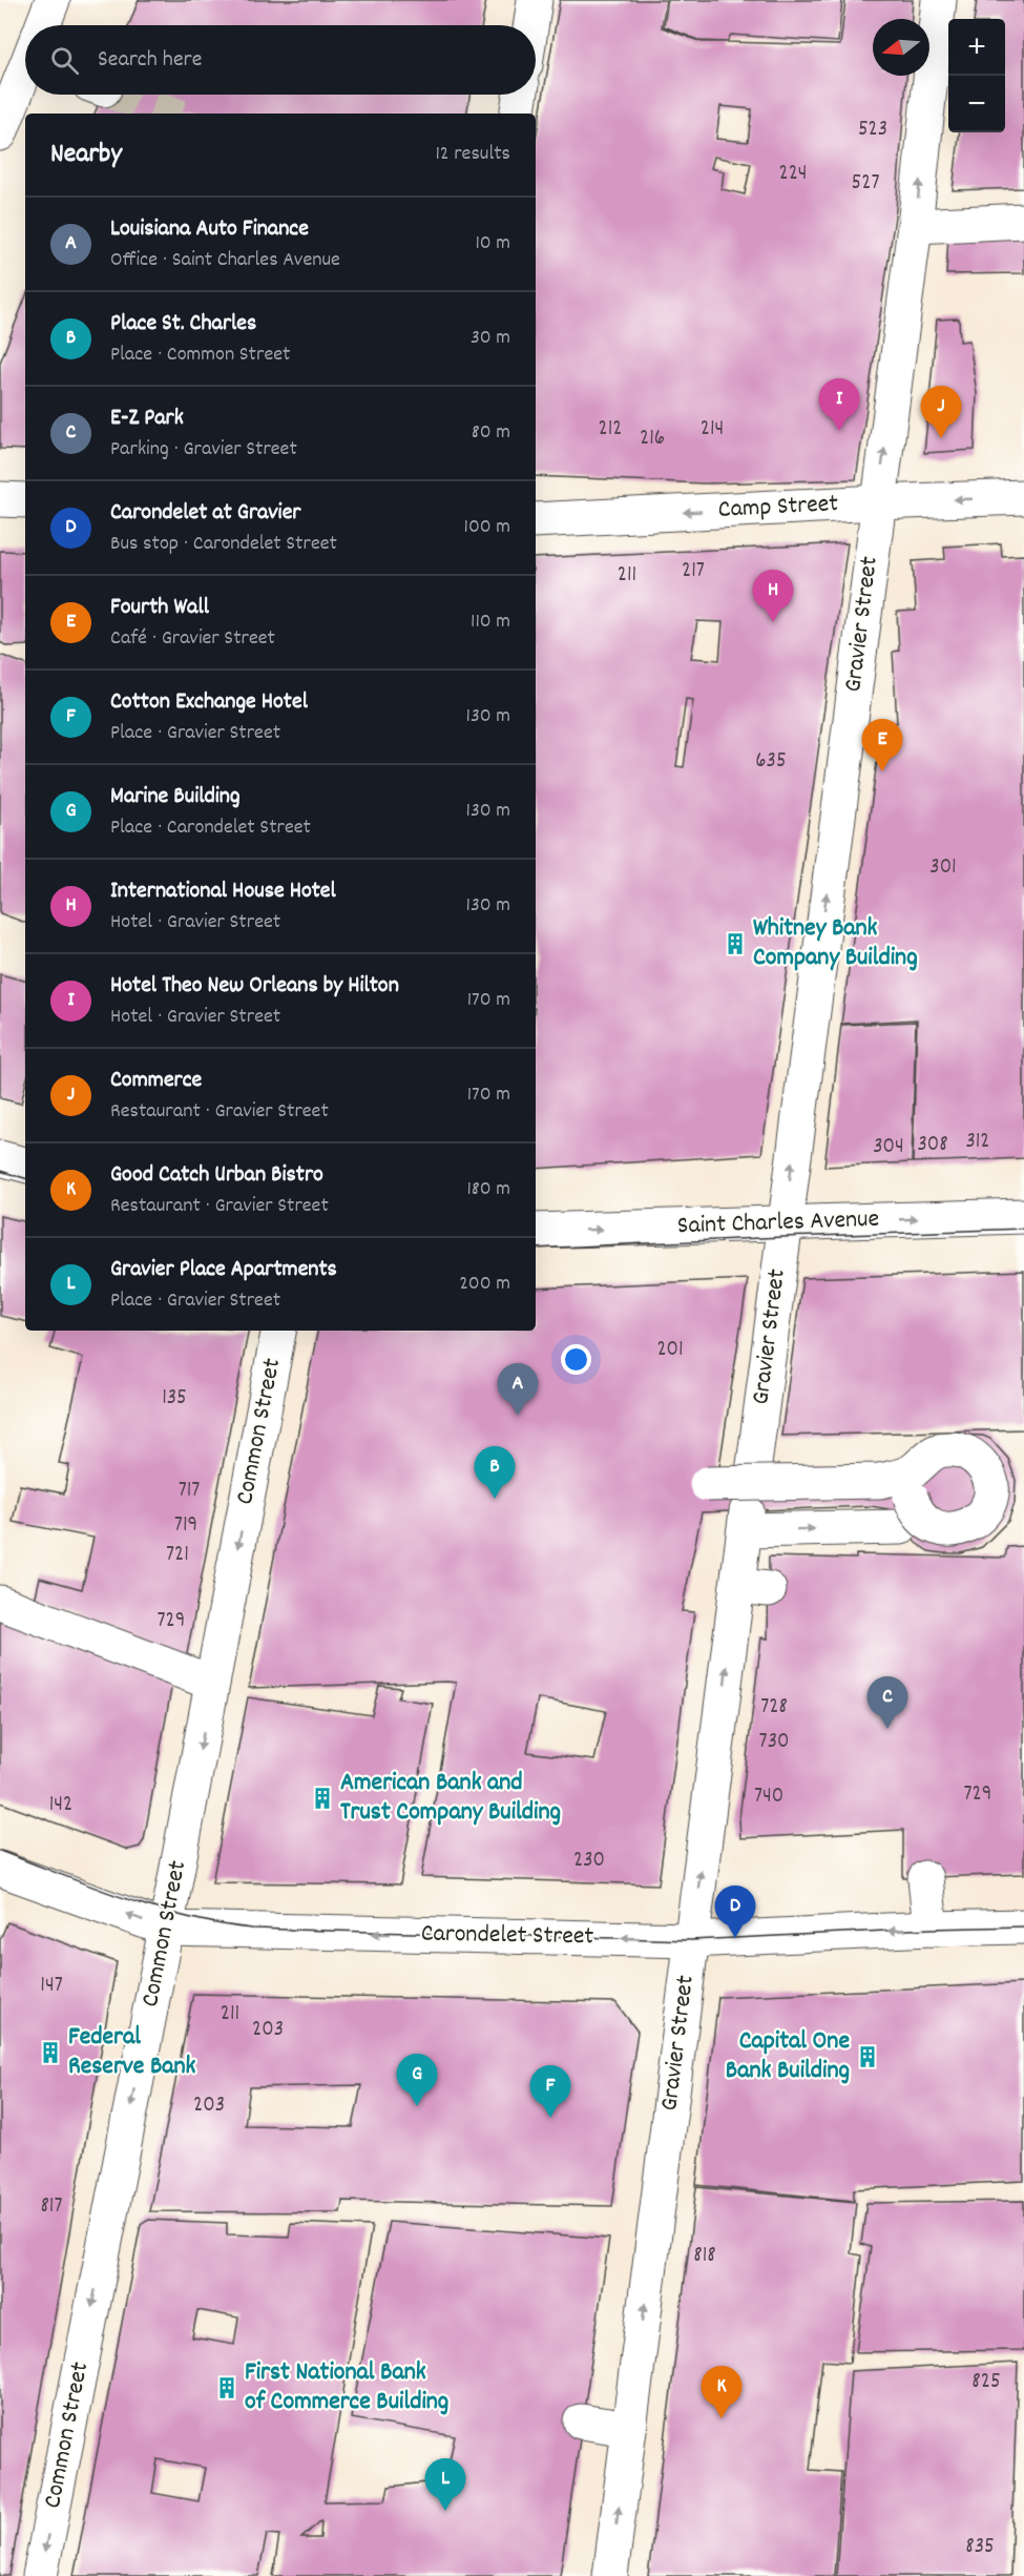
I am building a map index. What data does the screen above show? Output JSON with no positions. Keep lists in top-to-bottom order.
{
  "streets": {
    "street": [
      "Camp Street",
      "Gravier Street",
      "Saint Charles Avenue",
      "Common Street",
      "Carondelet Street"
    ]
  },
  "crossings": [
    ["Camp Street", "Gravier Street"],
    ["Gravier Street", "Saint Charles Avenue"],
    ["Gravier Street", "Carondelet Street"],
    ["Common Street", "Carondelet Street"]
  ],
  "one_way": [
    "Camp Street",
    "Gravier Street",
    "Saint Charles Avenue",
    "Common Street",
    "Carondelet Street"
  ],
  "places": {
    "building": [
      "Whitney Bank Company Building",
      "American Bank and Trust Company Building",
      "Federal Reserve Bank",
      "Capital One Bank Building",
      "First National Bank of Commerce Building"
    ]
  },
  "house_numbers": [
    "523",
    "224",
    "527",
    "212",
    "214",
    "216",
    "217",
    "211",
    "635",
    "301",
    "312",
    "308",
    "304",
    "201",
    "135",
    "717",
    "719",
    "721",
    "729",
    "728",
    "730",
    "729",
    "740",
    "142",
    "230",
    "147",
    "211",
    "203",
    "203",
    "817",
    "818",
    "825",
    "835"
  ],
  "north": "left",
  "page": {
    "map_buttons": ["+", "−"],
    "search": "Search here",
    "heading": ["Nearby", "12 results"],
    "list": [
      {
        "mark": "A",
        "name": "Louisiana Auto Finance",
        "note": "Office · Saint Charles Avenue",
        "value": "10 m"
      },
      {
        "mark": "B",
        "name": "Place St. Charles",
        "note": "Place · Common Street",
        "value": "30 m"
      },
      {
        "mark": "C",
        "name": "E-Z Park",
        "note": "Parking · Gravier Street",
        "value": "80 m"
      },
      {
        "mark": "D",
        "name": "Carondelet at Gravier",
        "note": "Bus stop · Carondelet Street",
        "value": "100 m"
      },
      {
        "mark": "E",
        "name": "Fourth Wall",
        "note": "Café · Gravier Street",
        "value": "110 m"
      },
      {
        "mark": "F",
        "name": "Cotton Exchange Hotel",
        "note": "Place · Gravier Street",
        "value": "130 m"
      },
      {
        "mark": "G",
        "name": "Marine Building",
        "note": "Place · Carondelet Street",
        "value": "130 m"
      },
      {
        "mark": "H",
        "name": "International House Hotel",
        "note": "Hotel · Gravier Street",
        "value": "130 m"
      },
      {
        "mark": "I",
        "name": "Hotel Theo New Orleans by Hilton",
        "note": "Hotel · Gravier Street",
        "value": "170 m"
      },
      {
        "mark": "J",
        "name": "Commerce",
        "note": "Restaurant · Gravier Street",
        "value": "170 m"
      },
      {
        "mark": "K",
        "name": "Good Catch Urban Bistro",
        "note": "Restaurant · Gravier Street",
        "value": "180 m"
      },
      {
        "mark": "L",
        "name": "Gravier Place Apartments",
        "note": "Place · Gravier Street",
        "value": "200 m"
      }
    ],
    "pins": [
      "I",
      "J",
      "H",
      "E",
      "A",
      "B",
      "C",
      "D",
      "G",
      "F",
      "K",
      "L"
    ]
  }
}
